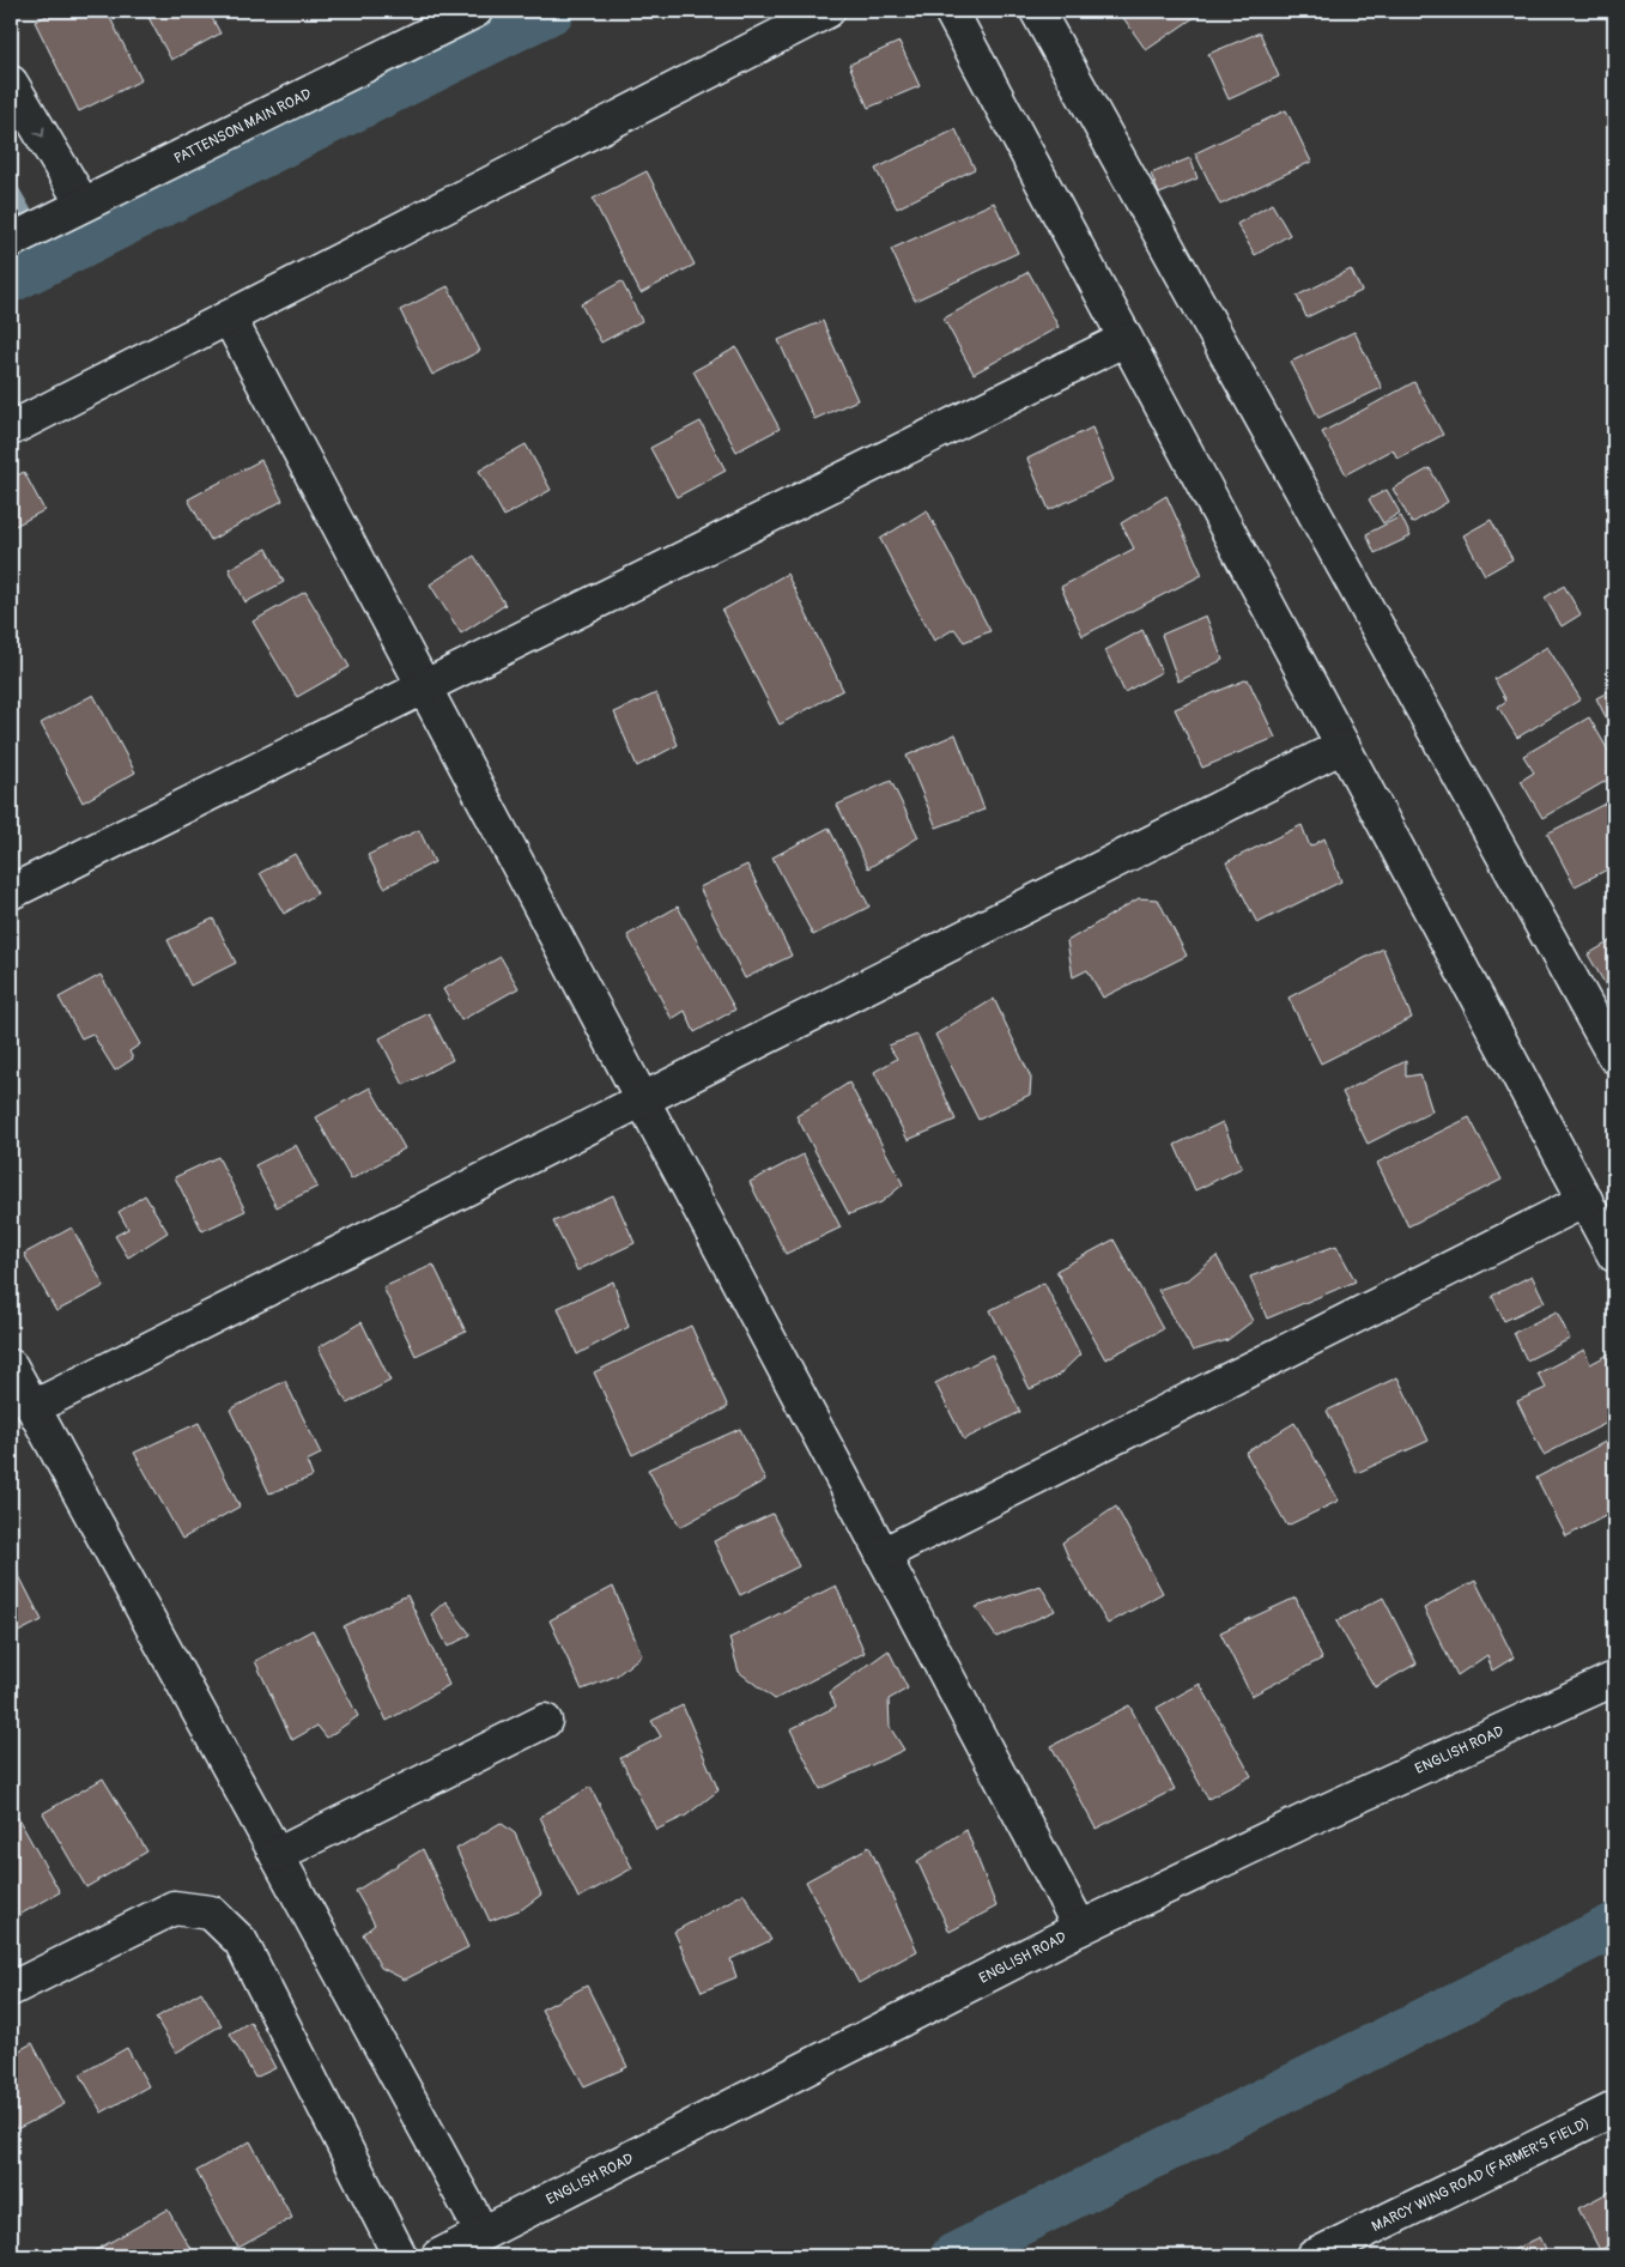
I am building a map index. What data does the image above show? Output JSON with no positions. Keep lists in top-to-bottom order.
{
  "streets": {
    "street": ["PATTENSON MAIN ROAD", "ENGLISH ROAD", "MARCY WING ROAD (FARMER'S FIELD)"]
  }
}
